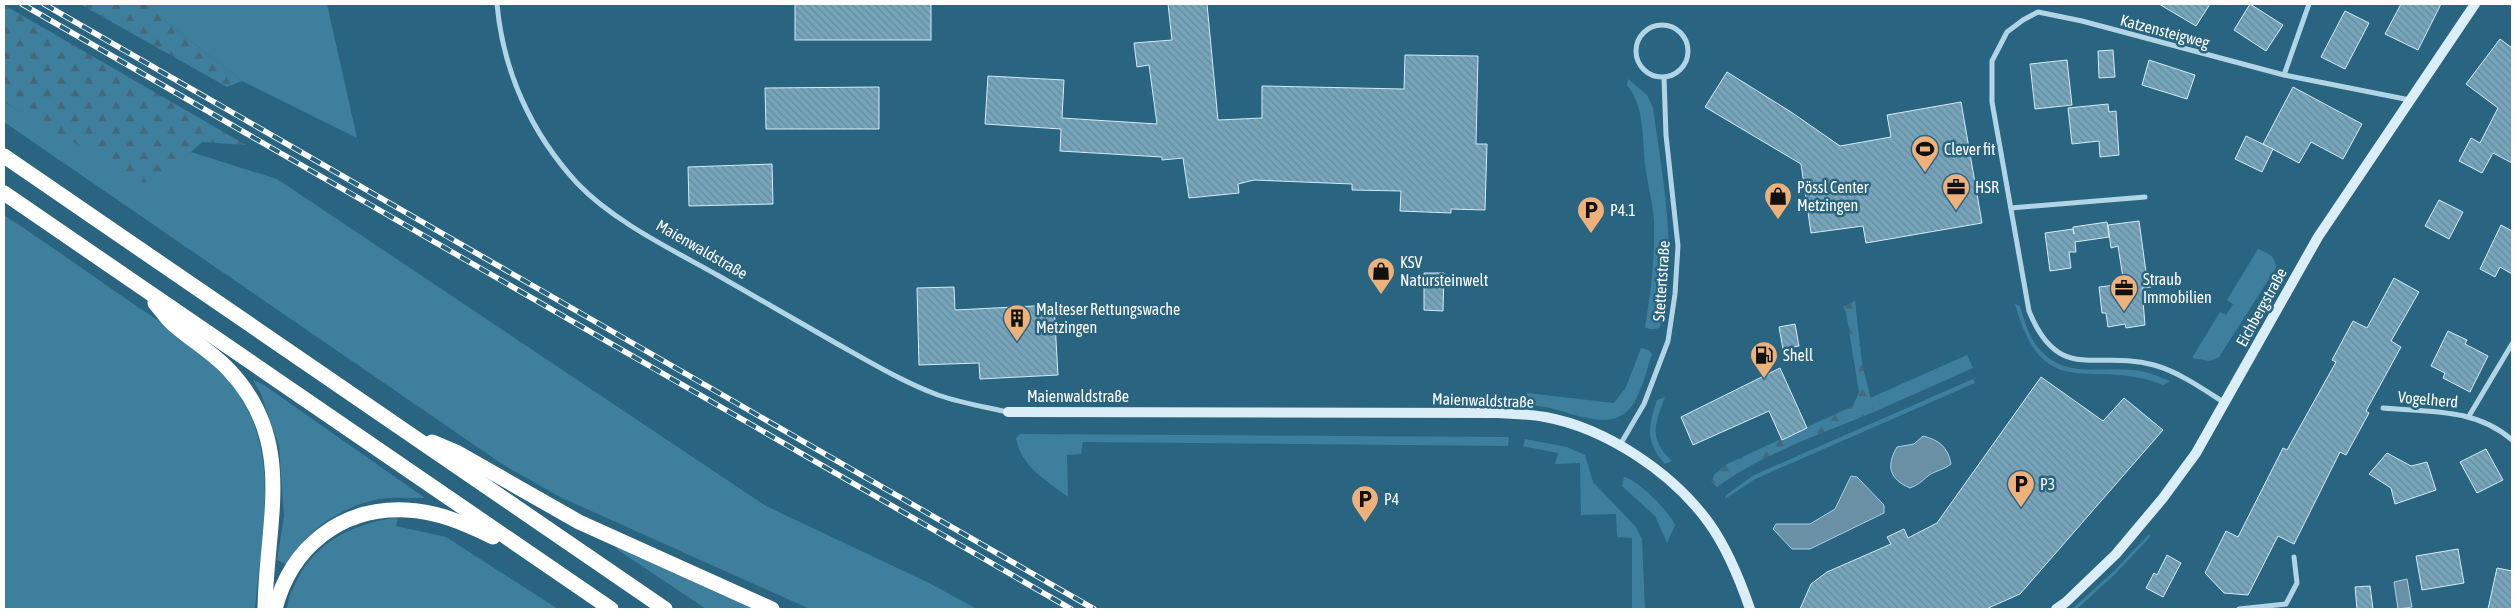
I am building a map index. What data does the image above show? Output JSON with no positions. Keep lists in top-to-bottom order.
{
  "streets": {
    "street": [
      "Katzensteigweg",
      "Maienwaldstraße",
      "Stettertstraße",
      "Eichbergstraße",
      "Vogelherd"
    ]
  },
  "crossings": [
    ["Katzensteigweg", "Eichbergstraße"],
    ["Maienwaldstraße", "Stettertstraße"]
  ],
  "places": {
    "sports": ["Clever fit"],
    "office": ["HSR", "Straub Immobilien"],
    "shop": ["Pössl Center Metzingen", "KSV Natursteinwelt"],
    "parking": ["P4.1", "P3", "P4"],
    "building": ["Malteser Rettungswache Metzingen"],
    "fuel station": ["Shell"]
  }
}
